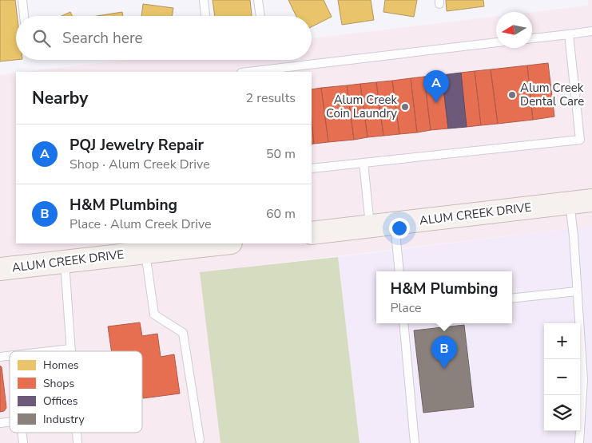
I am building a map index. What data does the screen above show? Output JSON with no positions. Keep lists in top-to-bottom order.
{
  "streets": {
    "main road": ["ALUM CREEK DRIVE"]
  },
  "places": ["Alum Creek Dental Care", "Alum Creek Coin Laundry"],
  "legend": [
    "Homes",
    "Shops",
    "Offices",
    "Industry"
  ],
  "north": "left",
  "page": {
    "search": "Search here",
    "pins": ["A", "B"],
    "heading": ["Nearby", "2 results"],
    "list": [
      {
        "mark": "A",
        "name": "PQJ Jewelry Repair",
        "note": "Shop · Alum Creek Drive",
        "value": "50 m"
      },
      {
        "mark": "B",
        "name": "H&M Plumbing",
        "note": "Place · Alum Creek Drive",
        "value": "60 m"
      }
    ],
    "popup": ["H&M Plumbing", "Place"],
    "map_buttons": ["+", "−"]
  }
}
